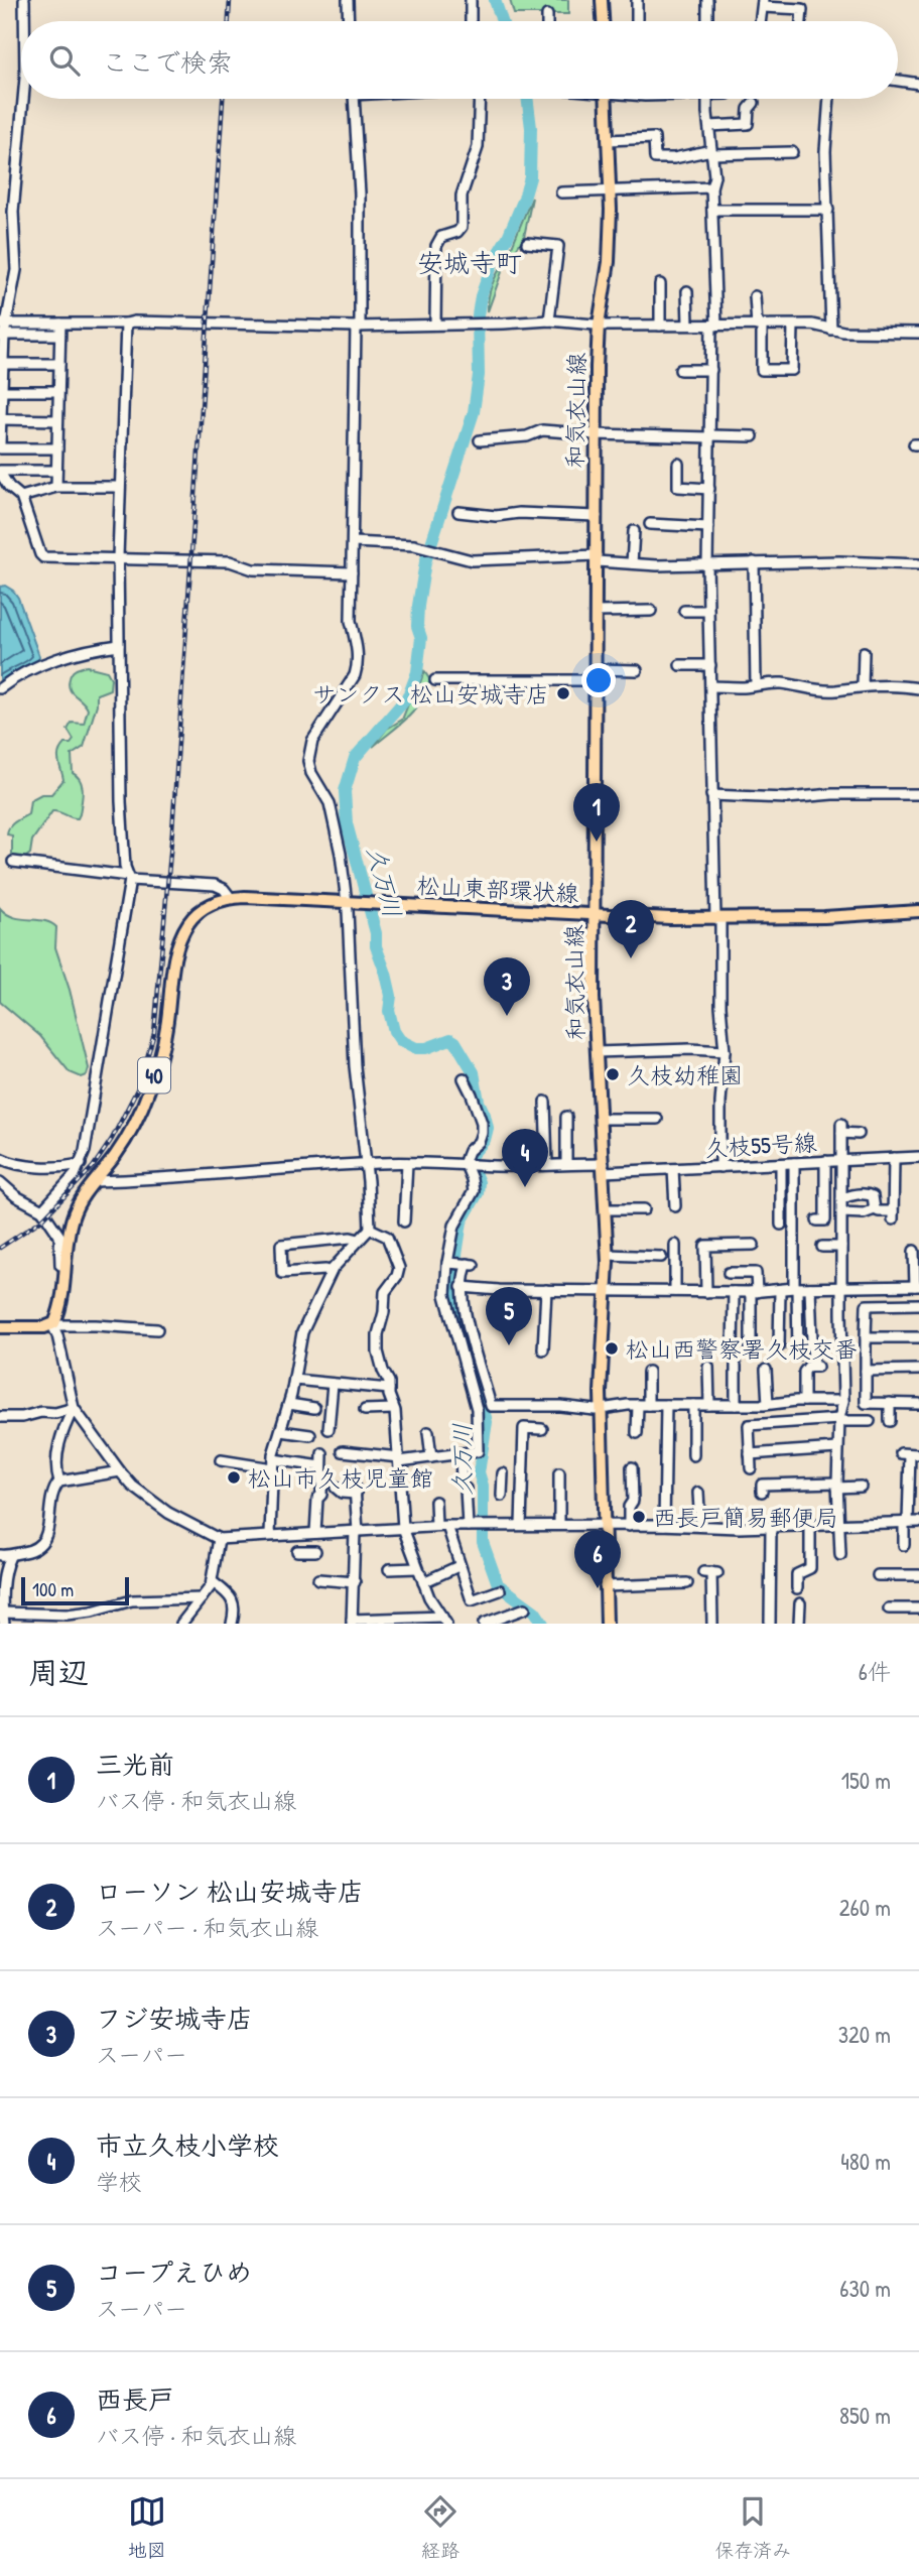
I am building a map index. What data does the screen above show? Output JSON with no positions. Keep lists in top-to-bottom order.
{
  "streets": {
    "main road": ["和気衣山線", "松山東部環状線", "40"],
    "street": ["久枝55号線"]
  },
  "crossings": [
    ["和気衣山線", "松山東部環状線"],
    ["和気衣山線", "久枝55号線"],
    ["松山東部環状線", "久枝55号線"]
  ],
  "districts": ["安城寺町"],
  "water": ["久万川"],
  "places": [
    "サンクス 松山安城寺店",
    "久枝幼稚園",
    "松山西警察署久枝交番",
    "松山市久枝児童館",
    "西長戸簡易郵便局"
  ],
  "scale_bar": "100 m",
  "page": {
    "search": "ここで検索",
    "pins": [
      "1",
      "2",
      "3",
      "4",
      "5",
      "6"
    ],
    "scale": "100 m",
    "heading": ["周辺", "6件"],
    "list": [
      {
        "mark": "1",
        "name": "三光前",
        "note": "バス停 · 和気衣山線",
        "value": "150 m"
      },
      {
        "mark": "2",
        "name": "ローソン 松山安城寺店",
        "note": "スーパー · 和気衣山線",
        "value": "260 m"
      },
      {
        "mark": "3",
        "name": "フジ安城寺店",
        "note": "スーパー",
        "value": "320 m"
      },
      {
        "mark": "4",
        "name": "市立久枝小学校",
        "note": "学校",
        "value": "480 m"
      },
      {
        "mark": "5",
        "name": "コープえひめ",
        "note": "スーパー",
        "value": "630 m"
      },
      {
        "mark": "6",
        "name": "西長戸",
        "note": "バス停 · 和気衣山線",
        "value": "850 m"
      }
    ],
    "nav": ["地図", "経路", "保存済み"]
  }
}
